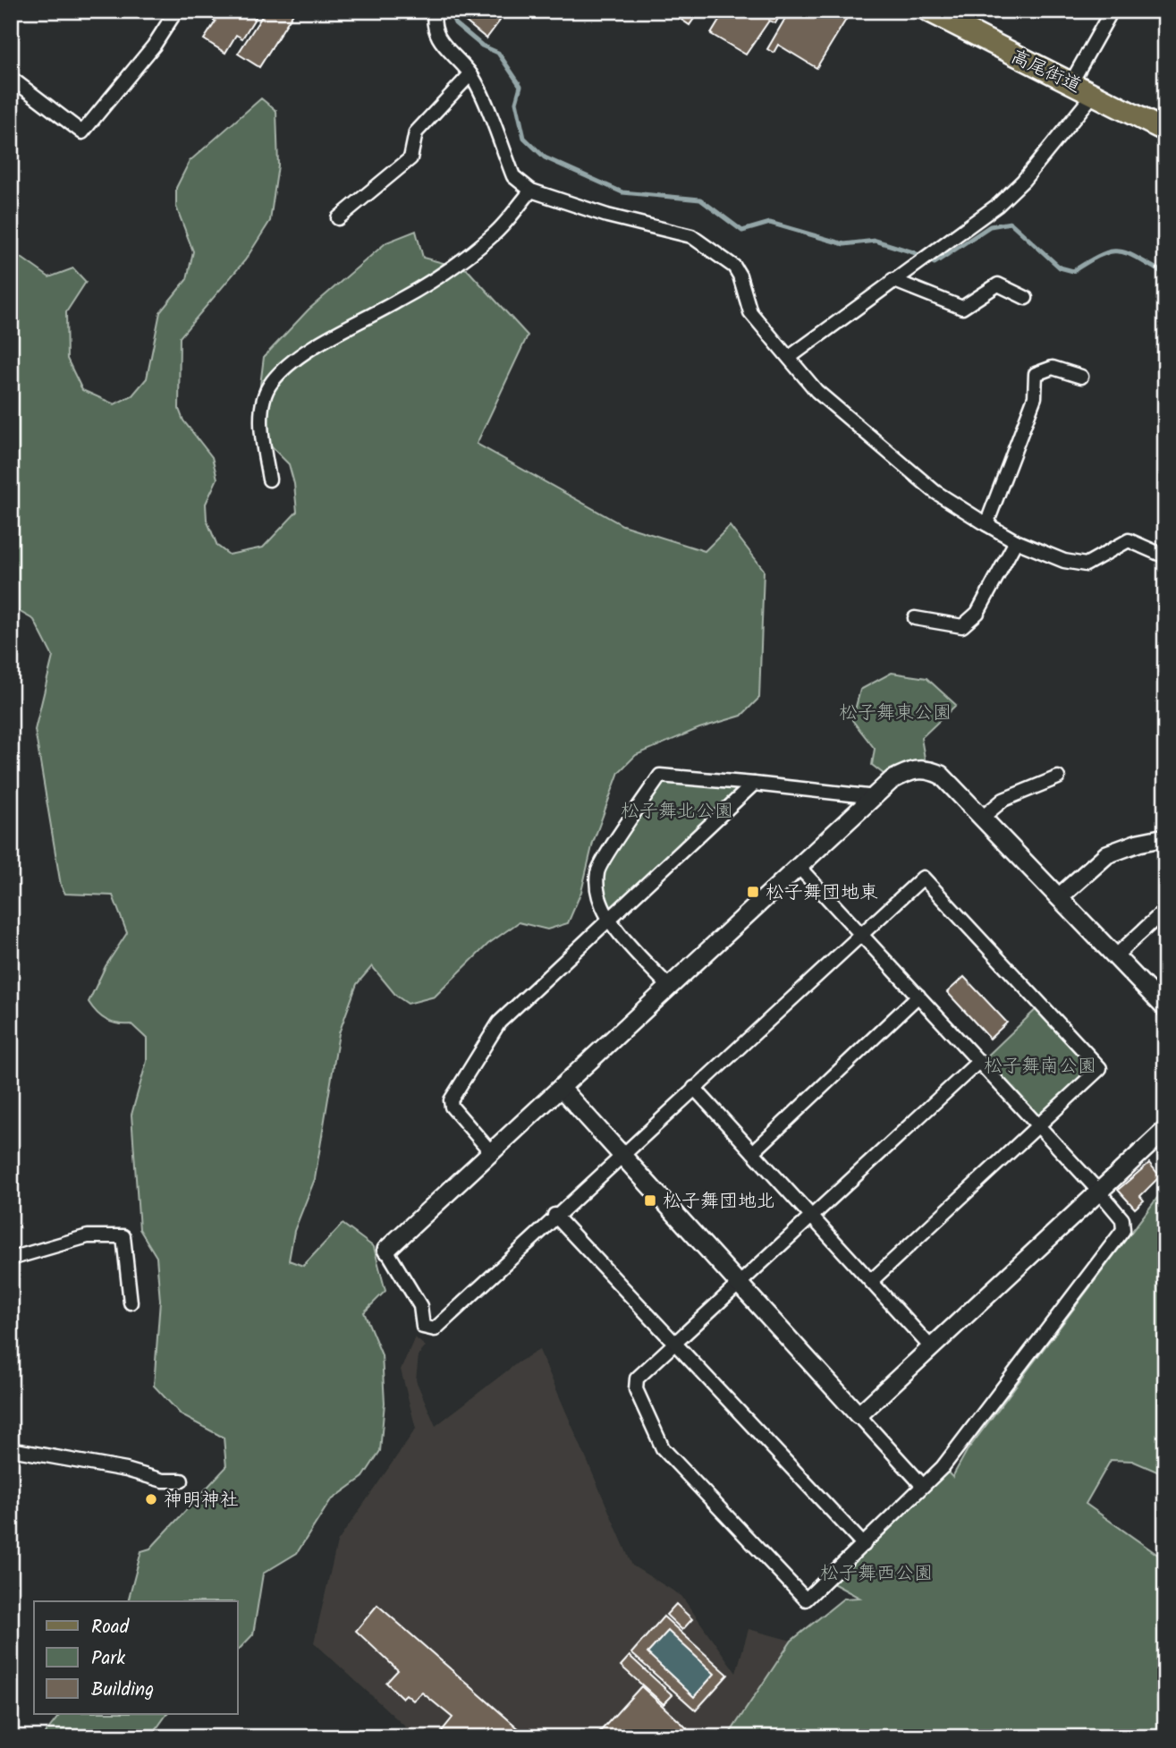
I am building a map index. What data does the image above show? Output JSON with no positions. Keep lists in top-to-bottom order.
{
  "streets": {
    "main road": ["高尾街道"]
  },
  "parks": [
    "松子舞東公園",
    "松子舞北公園",
    "松子舞南公園",
    "松子舞西公園"
  ],
  "places": {
    "transit": ["松子舞団地東", "松子舞団地北"],
    "other": ["神明神社"]
  },
  "legend": ["Road", "Park", "Building"]
}
